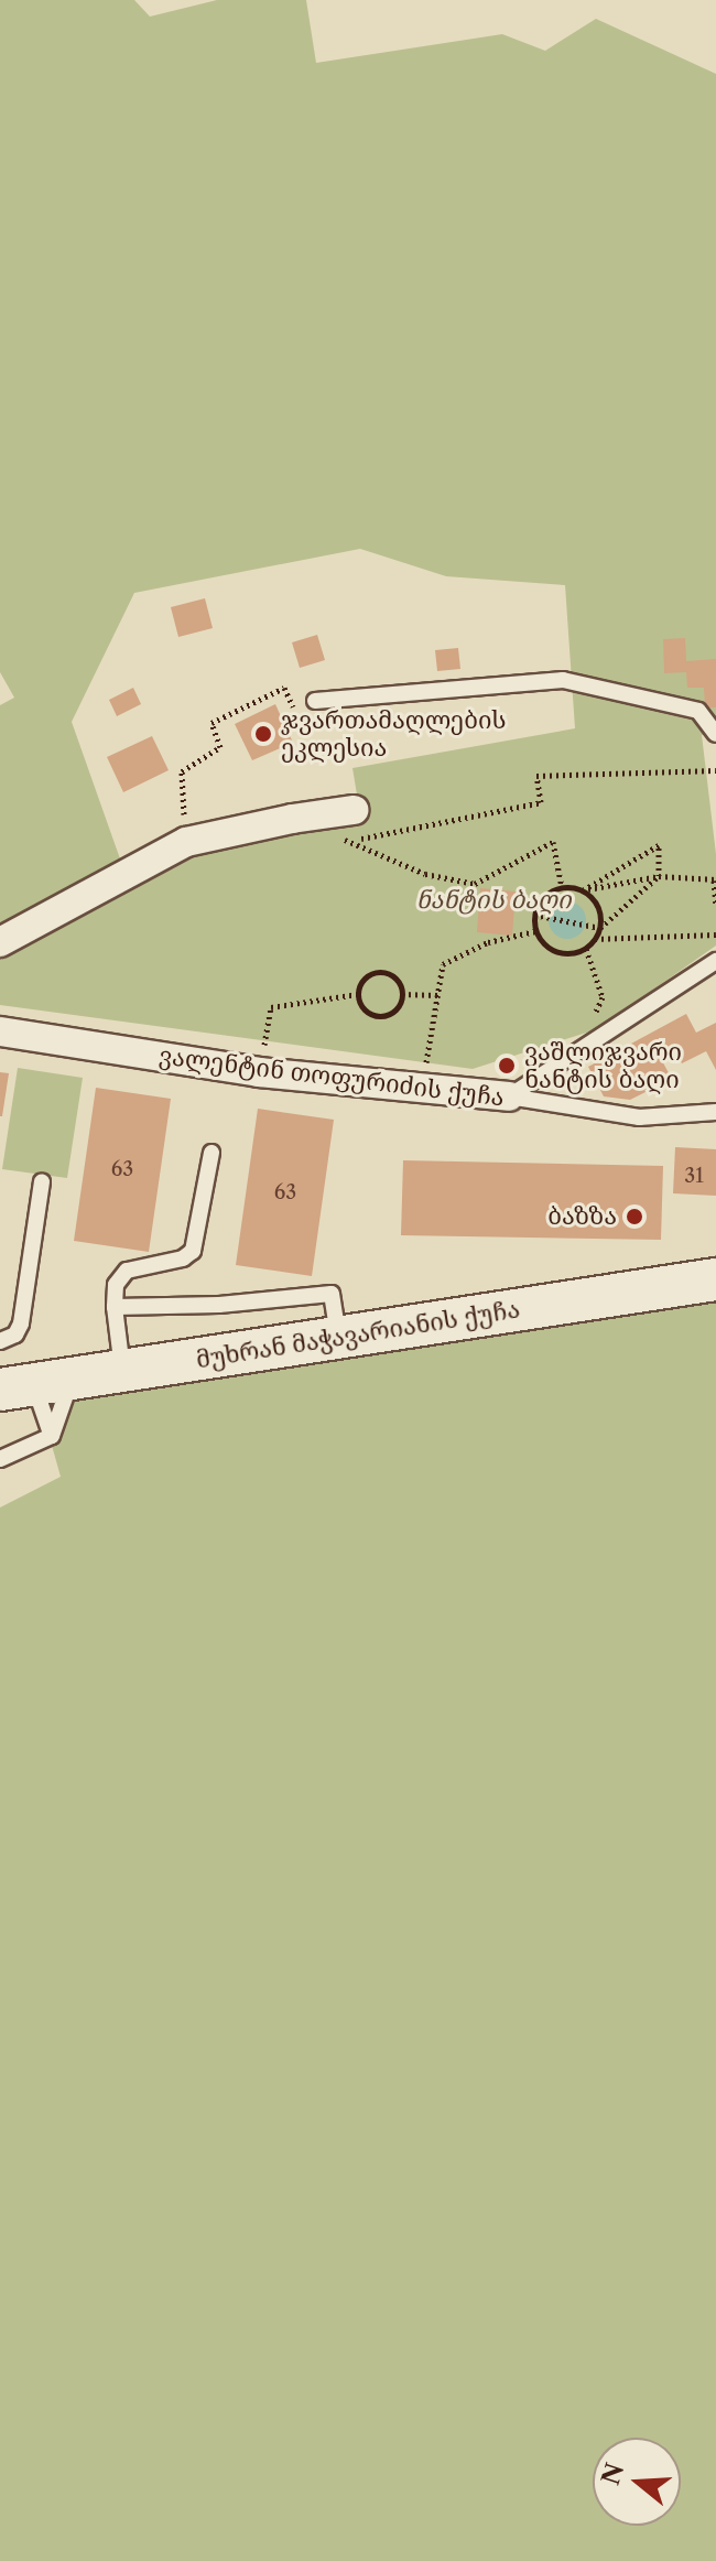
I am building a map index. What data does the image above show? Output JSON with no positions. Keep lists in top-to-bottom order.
{
  "streets": {
    "main road": ["მუხრან მაჭავარიანის ქუჩა"],
    "street": ["ვალენტინ თოფურიძის ქუჩა"]
  },
  "parks": ["ნანტის ბაღი"],
  "places": ["ჯვართამაღლების ეკლესია", "ვაშლიჯვარი ნანტის ბაღი", "ბაზზა"],
  "house_numbers": ["63", "31", "63"],
  "north": "left"
}
